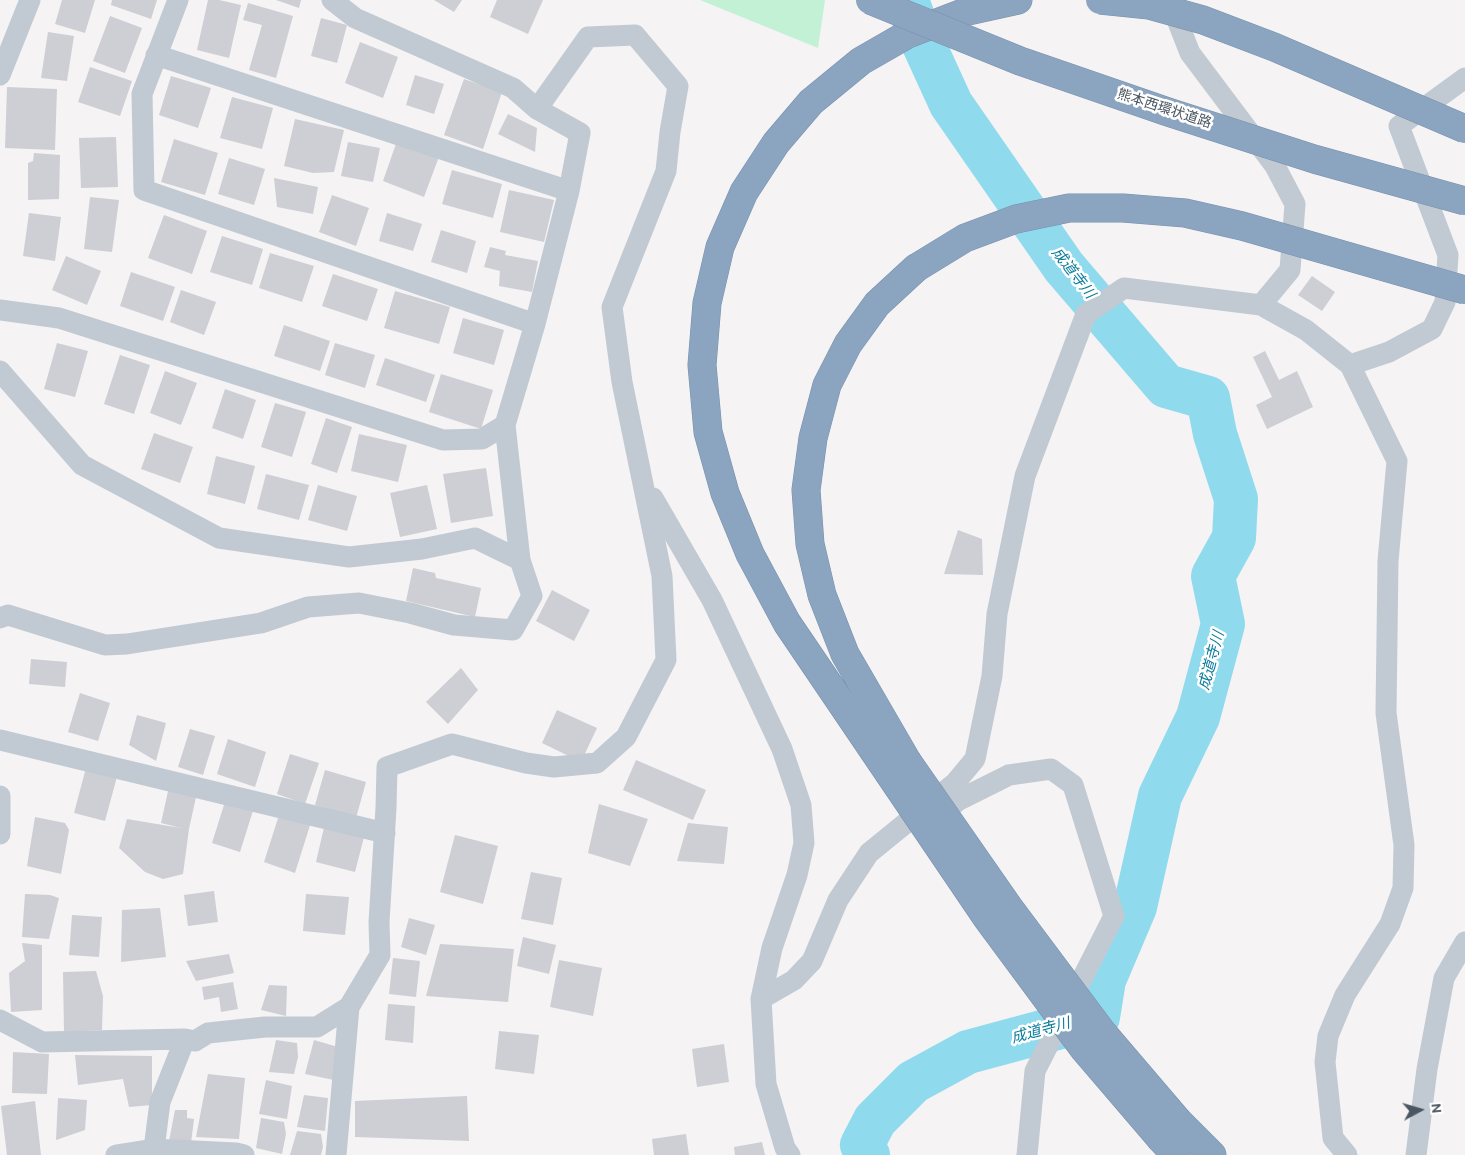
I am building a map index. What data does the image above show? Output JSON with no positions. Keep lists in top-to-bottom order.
{
  "streets": {
    "highway": ["熊本西環状道路"]
  },
  "water": ["成道寺川"],
  "north": "right"
}
